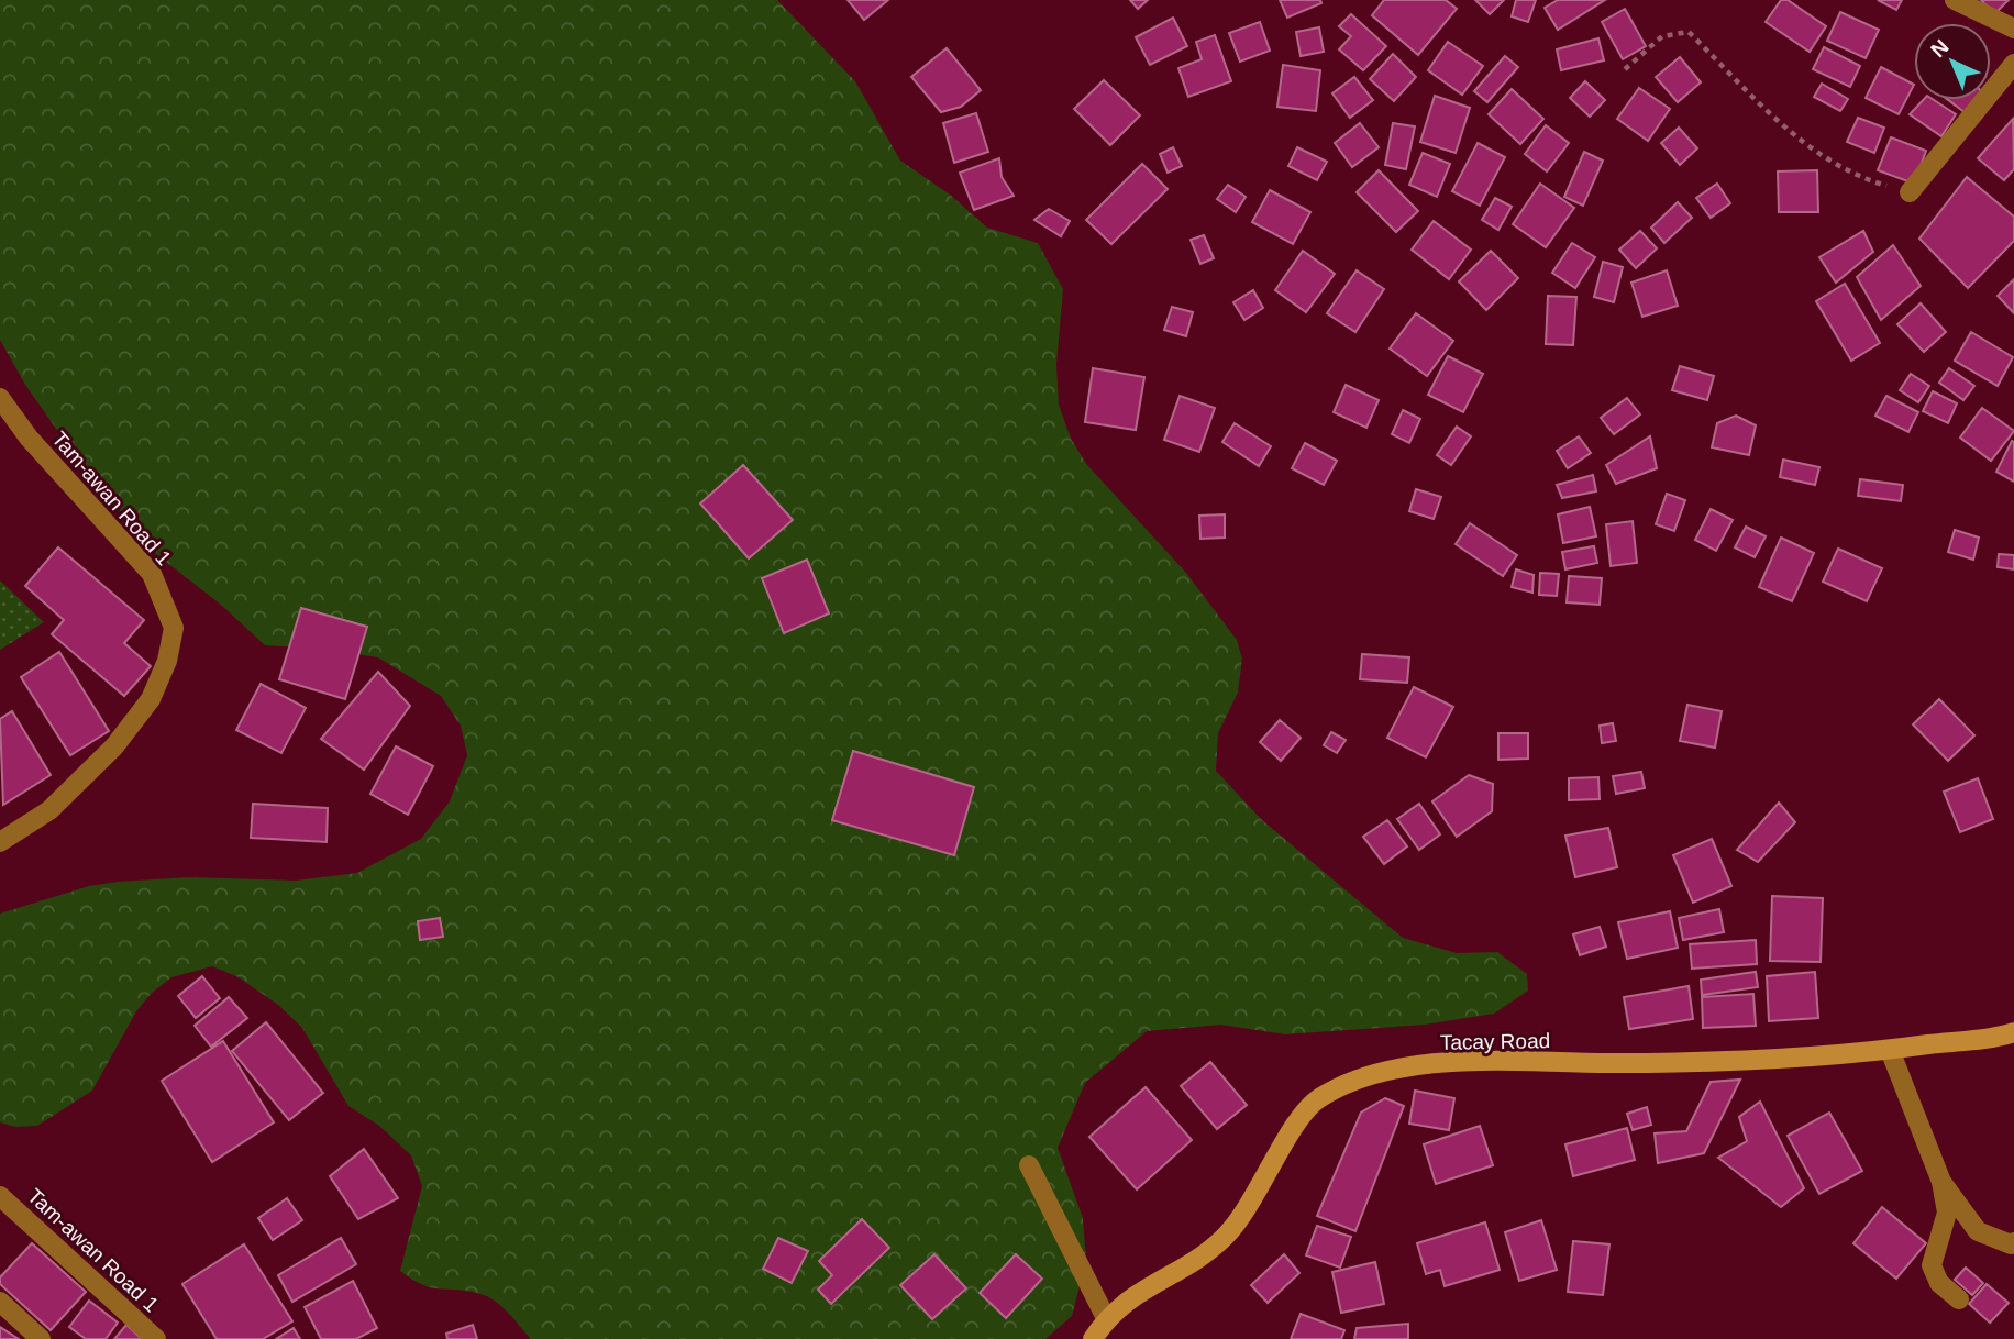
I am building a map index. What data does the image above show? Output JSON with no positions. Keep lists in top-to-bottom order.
{
  "streets": {
    "main road": ["Tacay Road"],
    "street": ["Tam-awan Road 1"]
  },
  "north": "top left"
}
